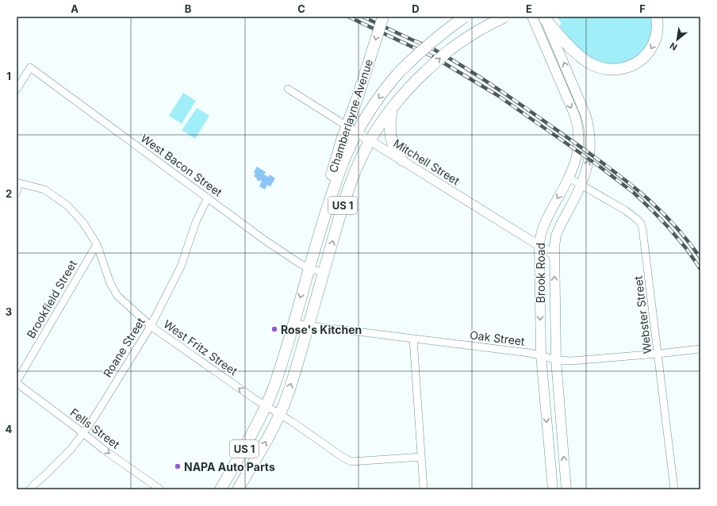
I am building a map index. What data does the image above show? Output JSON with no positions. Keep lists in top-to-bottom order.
{
  "streets": {
    "main road": ["Chamberlayne Avenue", "US 1", "Brook Road"],
    "street": [
      "Mitchell Street",
      "West Bacon Street",
      "Brookfield Street",
      "Webster Street",
      "Oak Street",
      "Roane Street",
      "West Fritz Street",
      "Fells Street"
    ]
  },
  "crossings": [
    ["Chamberlayne Avenue", "Mitchell Street"],
    ["Chamberlayne Avenue", "West Bacon Street"],
    ["Chamberlayne Avenue", "Oak Street"],
    ["Chamberlayne Avenue", "West Fritz Street"],
    ["Mitchell Street", "Brook Road"],
    ["West Bacon Street", "Roane Street"],
    ["Brook Road", "Webster Street"],
    ["Brook Road", "Oak Street"],
    ["Brookfield Street", "West Fritz Street"],
    ["Brookfield Street", "Fells Street"],
    ["Webster Street", "Oak Street"],
    ["Roane Street", "West Fritz Street"],
    ["Roane Street", "Fells Street"]
  ],
  "one_way": ["Fells Street"],
  "places": ["Rose's Kitchen", "NAPA Auto Parts"],
  "north": "bottom left",
  "grid": {
    "columns": [
      "A",
      "B",
      "C",
      "D",
      "E",
      "F"
    ],
    "rows": [
      "1",
      "2",
      "3",
      "4"
    ]
  }
}
